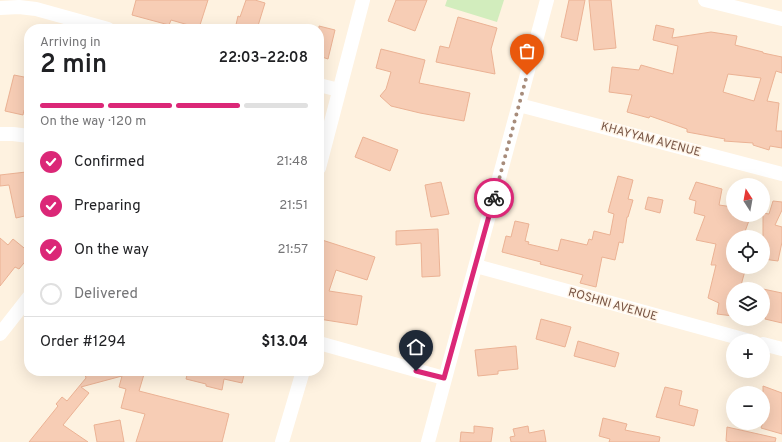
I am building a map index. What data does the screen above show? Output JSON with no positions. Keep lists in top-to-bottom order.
{
  "streets": {
    "street": ["KHAYYAM AVENUE", "ROSHNI AVENUE"]
  },
  "north": "top",
  "page": {
    "heading": ["2 min", "Arriving in", "22:03–22:08"],
    "panel": ["Order #1294", "$13.04"],
    "bar": "On the way · 120 m",
    "list": [
      ["Confirmed", "21:48"],
      ["Preparing", "21:51"],
      ["On the way", "21:57"],
      "Delivered"
    ],
    "map_buttons": ["+", "−"]
  }
}
